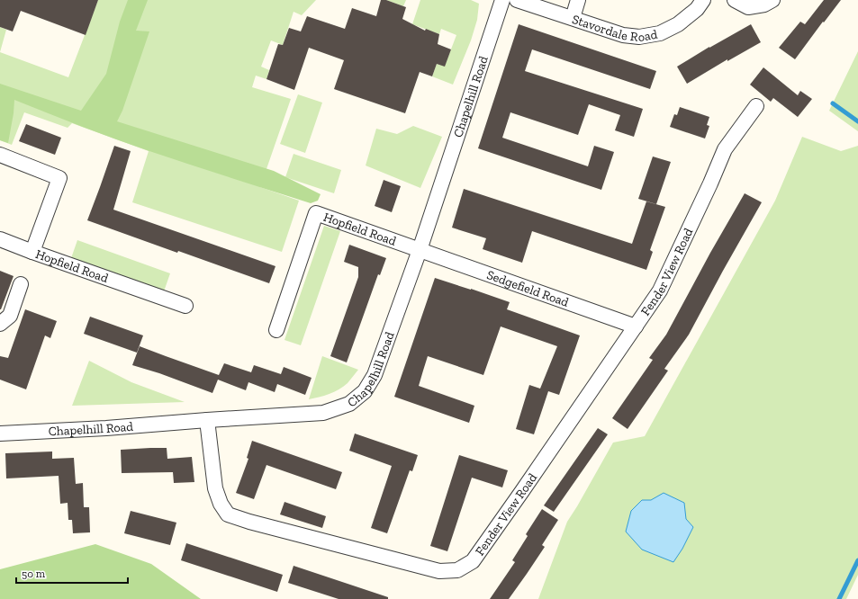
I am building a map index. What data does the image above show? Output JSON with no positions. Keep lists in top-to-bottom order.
{
  "streets": {
    "street": [
      "Stavordale Road",
      "Chapelhill Road",
      "Hopfield Road",
      "Fender View Road",
      "Sedgefield Road"
    ]
  },
  "crossings": [
    ["Chapelhill Road", "Hopfield Road"],
    ["Chapelhill Road", "Fender View Road"],
    ["Chapelhill Road", "Sedgefield Road"],
    ["Hopfield Road", "Sedgefield Road"],
    ["Fender View Road", "Sedgefield Road"]
  ],
  "scale_bar": "50 m"
}
